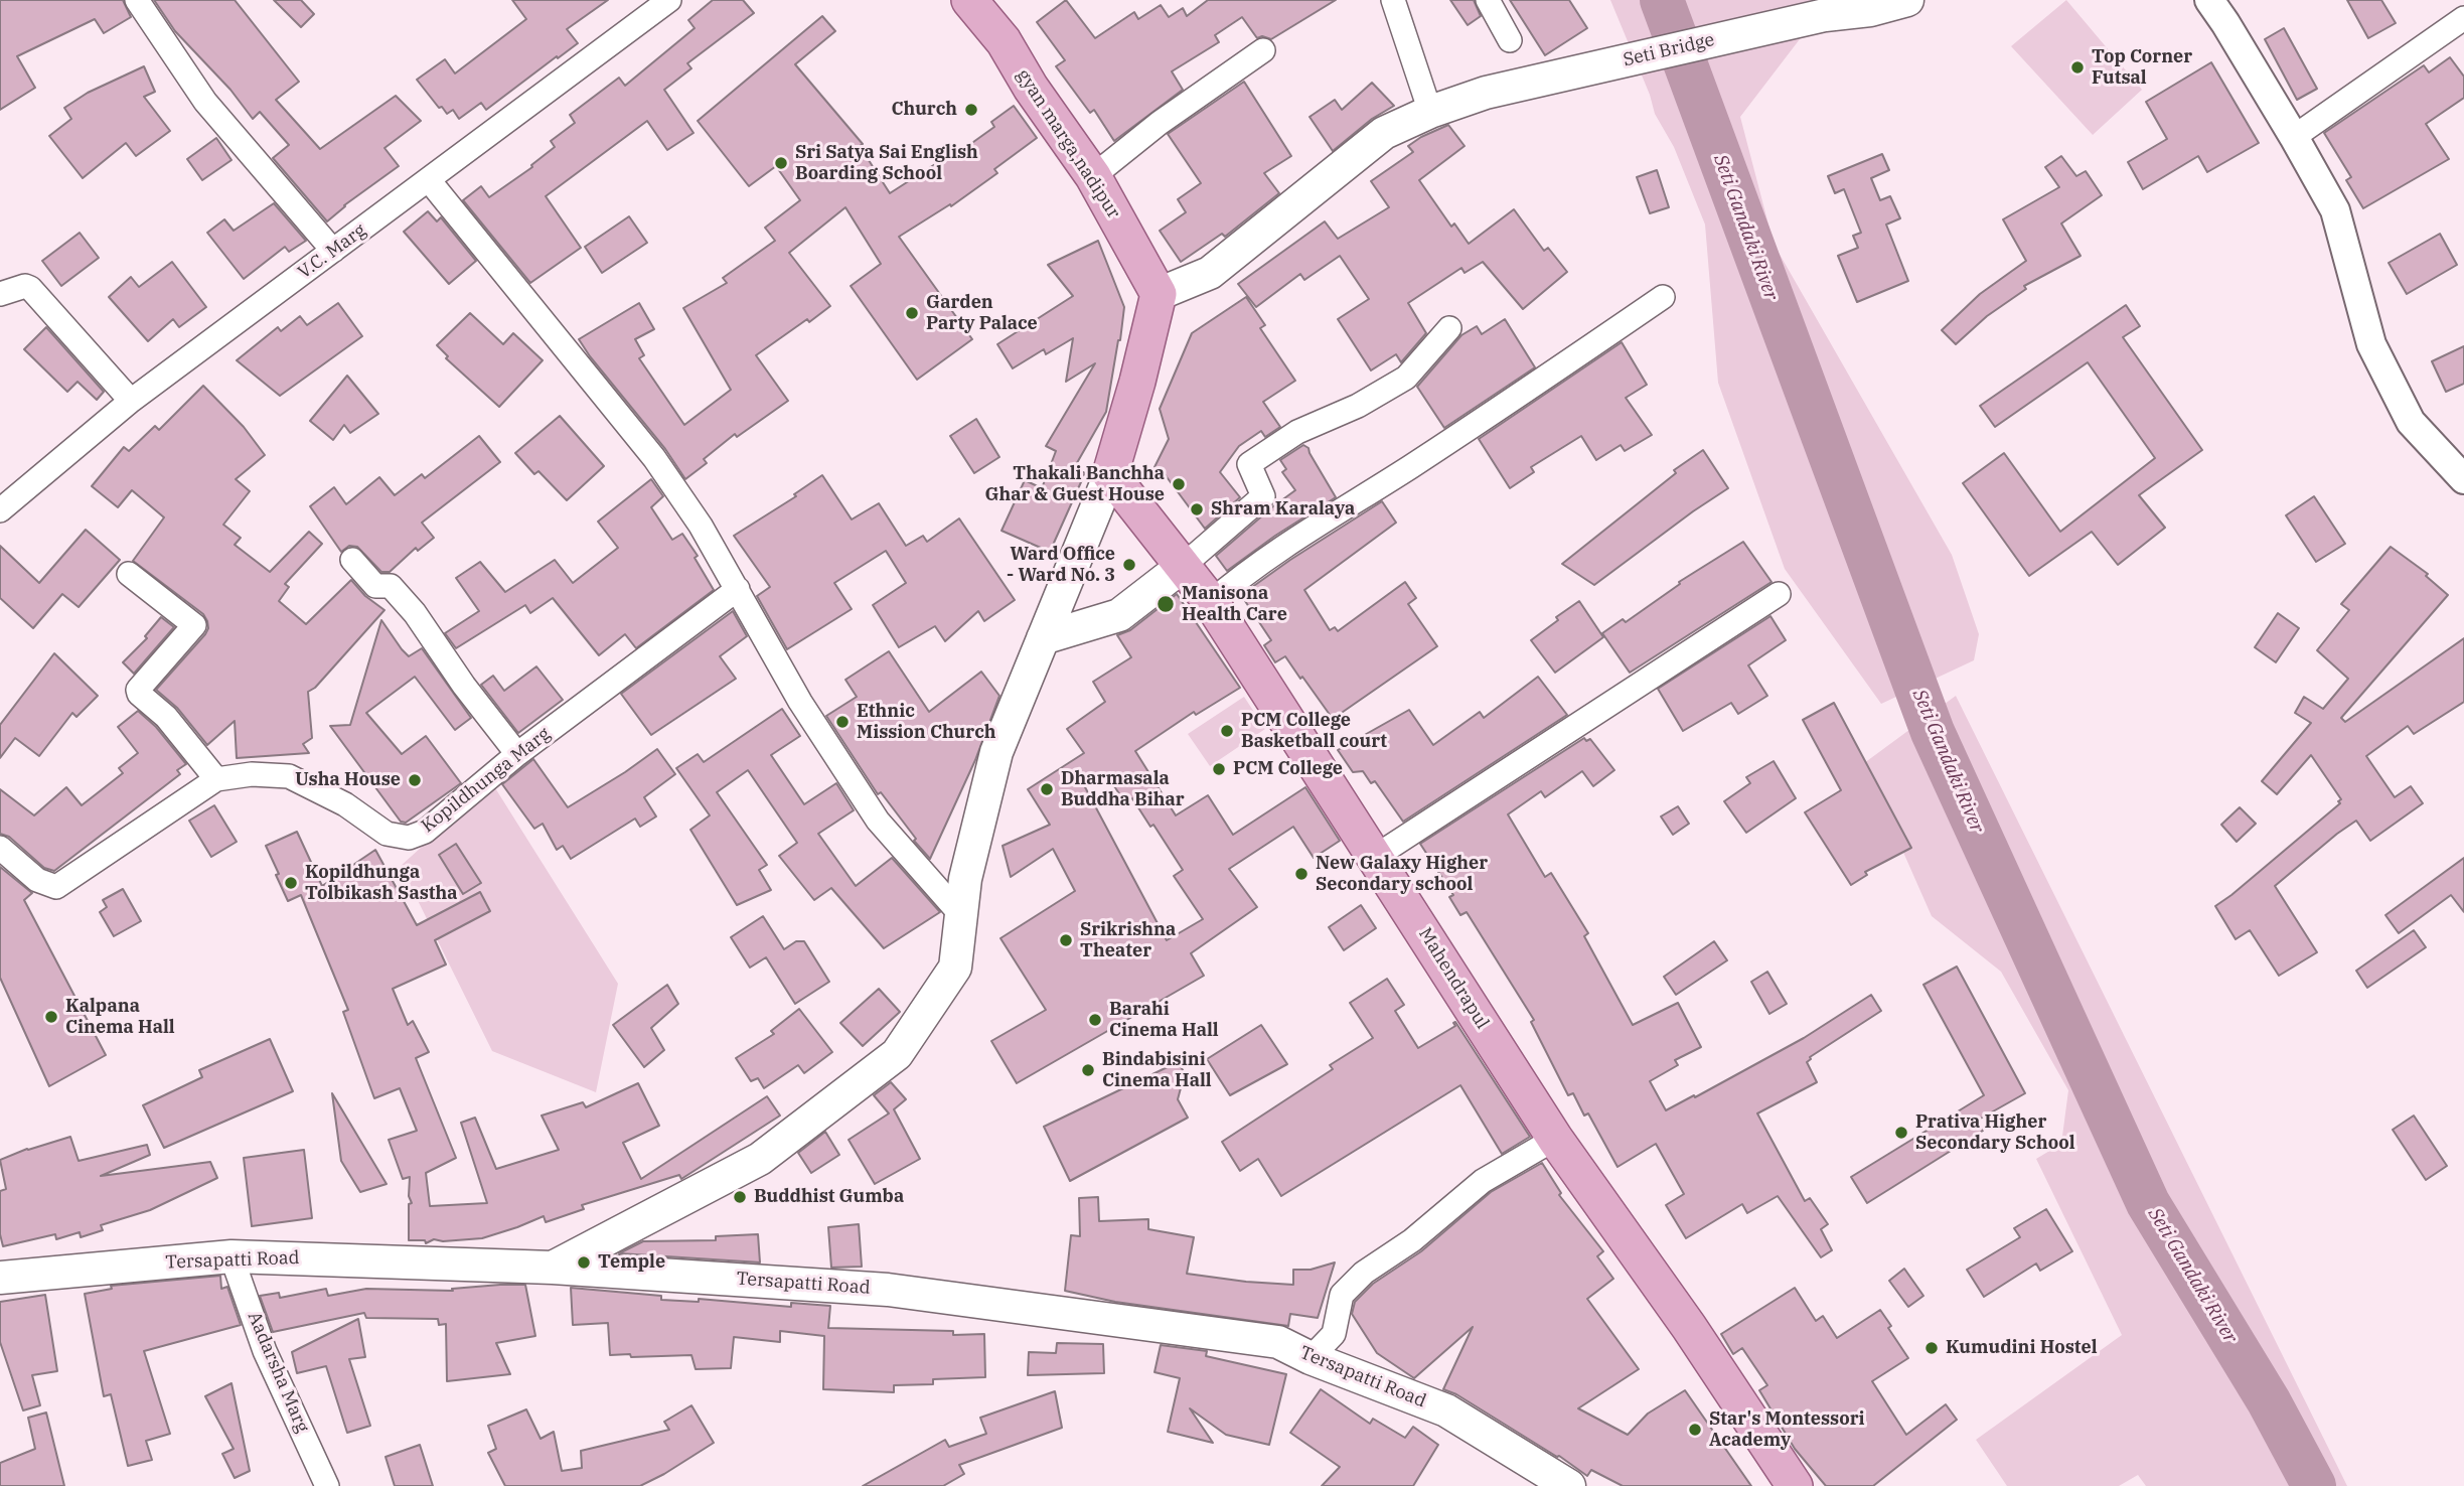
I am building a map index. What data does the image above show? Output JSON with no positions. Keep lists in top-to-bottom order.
{
  "streets": {
    "main road": [
      "Seti Bridge",
      "gyan marga,nadipur",
      "Mahendrapul",
      "Tersapatti Road"
    ],
    "street": ["V.C. Marg", "Kopildhunga Marg", "Aadarsha Marg"]
  },
  "crossings": [
    ["Seti Bridge", "gyan marga,nadipur"],
    ["Tersapatti Road", "Aadarsha Marg"]
  ],
  "water": ["Seti Gandaki River"],
  "places": [
    "Top Corner Futsal",
    "Church",
    "Sri Satya Sai English Boarding School",
    "Garden Party Palace",
    "Thakali Banchha Ghar & Guest House",
    "Shram Karalaya",
    "Ward Office - Ward No. 3",
    "Manisona Health Care",
    "Ethnic Mission Church",
    "PCM College Basketball court",
    "PCM College",
    "Usha House",
    "Dharmasala Buddha Bihar",
    "New Galaxy Higher Secondary school",
    "Kopildhunga Tolbikash Sastha",
    "Srikrishna Theater",
    "Kalpana Cinema Hall",
    "Barahi Cinema Hall",
    "Bindabisini Cinema Hall",
    "Prativa Higher Secondary School",
    "Buddhist Gumba",
    "Temple",
    "Kumudini Hostel",
    "Star's Montessori Academy"
  ]
}
